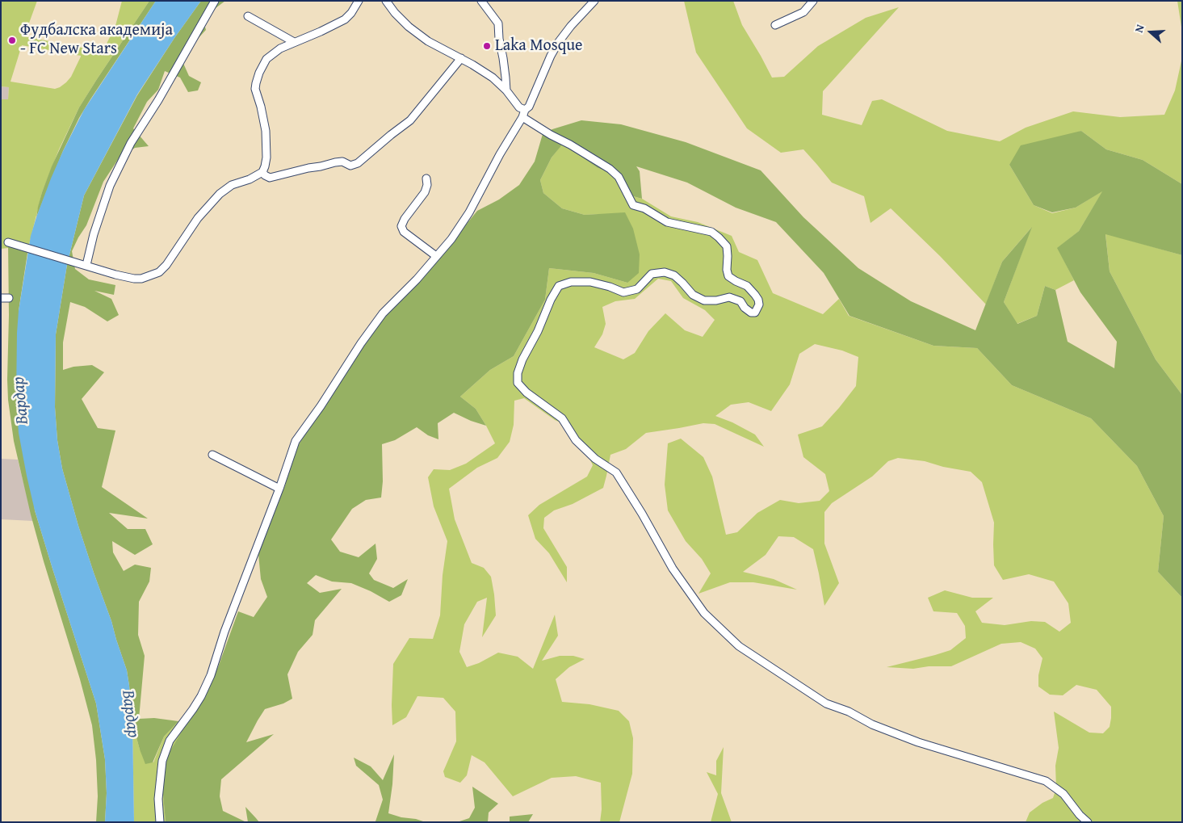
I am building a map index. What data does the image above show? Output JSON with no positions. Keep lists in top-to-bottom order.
{
  "water": ["Вардар"],
  "places": ["Фудбалска академија - FC New Stars", "Laka Mosque"],
  "north": "left"
}
